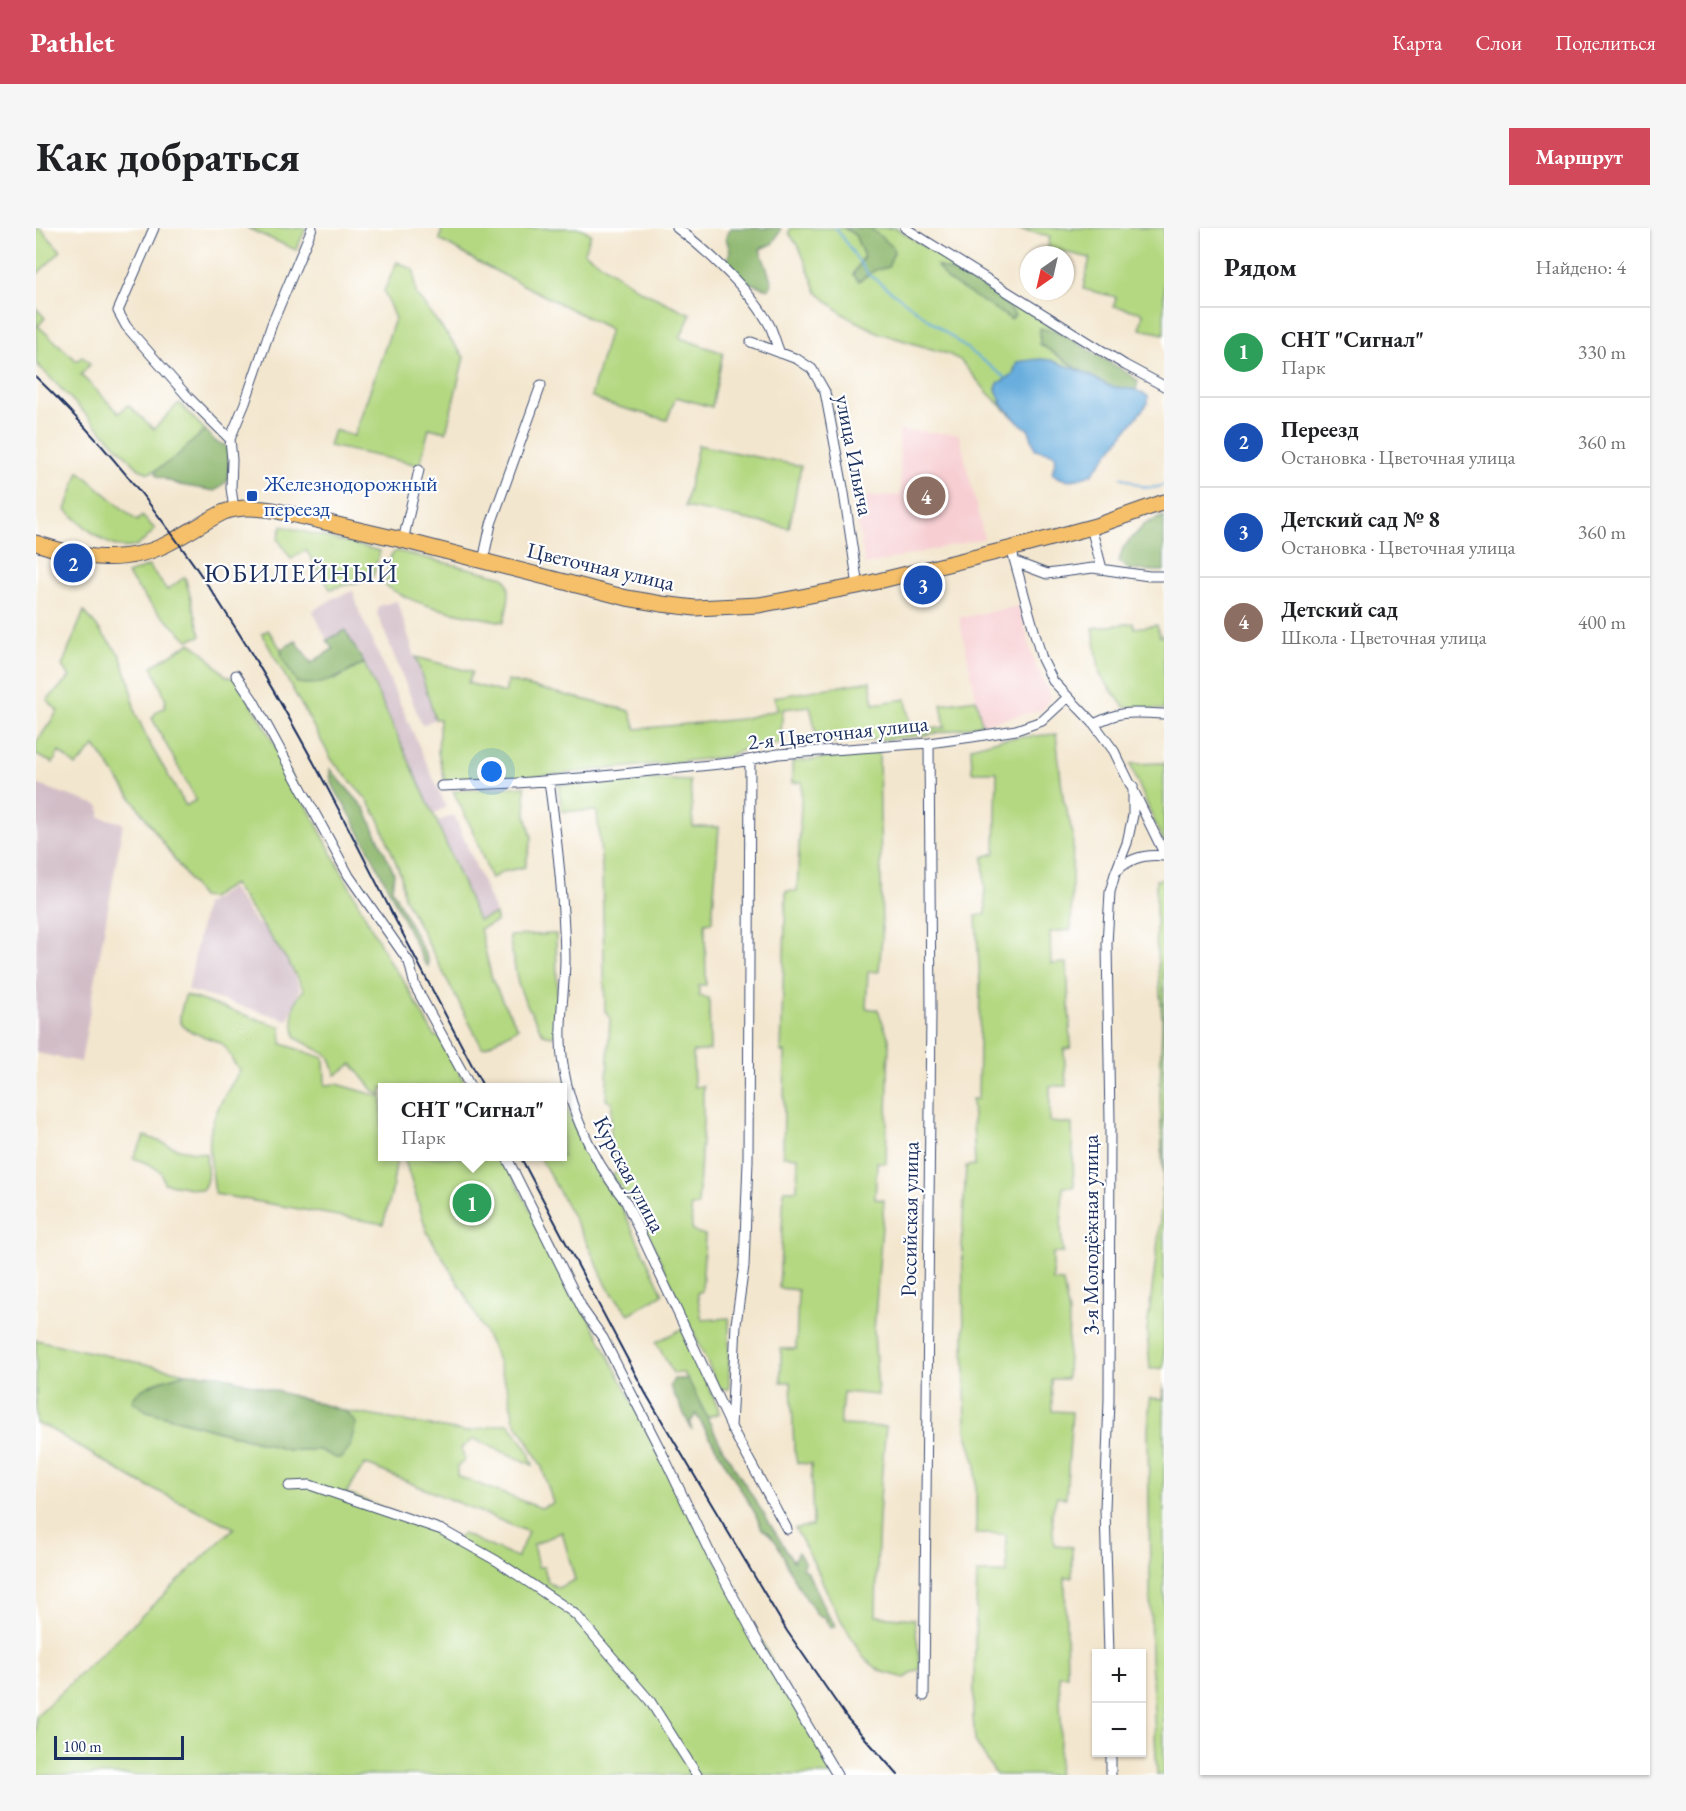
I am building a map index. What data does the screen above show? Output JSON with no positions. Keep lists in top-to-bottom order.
{
  "streets": {
    "main road": ["Цветочная улица"],
    "street": [
      "улица Ильича",
      "2-я Цветочная улица",
      "Курская улица",
      "Российская улица",
      "3-я Молодёжная улица"
    ]
  },
  "crossings": [
    ["улица Ильича", "Цветочная улица"],
    ["2-я Цветочная улица", "Курская улица"],
    ["2-я Цветочная улица", "Российская улица"]
  ],
  "districts": ["ЮБИЛЕЙНЫЙ"],
  "places": {
    "transit": ["Железнодорожный переезд"]
  },
  "scale_bar": "100 m",
  "north": "bottom left",
  "page": {
    "header": "Pathlet",
    "nav": ["Карта", "Слои", "Поделиться"],
    "buttons": "Маршрут",
    "title": "Как добраться",
    "heading": ["Рядом", "Найдено: 4"],
    "list": [
      {
        "mark": "1",
        "name": "СНТ \"Сигнал\"",
        "note": "Парк",
        "value": "330 m"
      },
      {
        "mark": "2",
        "name": "Переезд",
        "note": "Остановка · Цветочная улица",
        "value": "360 m"
      },
      {
        "mark": "3",
        "name": "Детский сад № 8",
        "note": "Остановка · Цветочная улица",
        "value": "360 m"
      },
      {
        "mark": "4",
        "name": "Детский сад",
        "note": "Школа · Цветочная улица",
        "value": "400 m"
      }
    ],
    "pins": [
      "4",
      "2",
      "3",
      "1"
    ],
    "popup": ["СНТ \"Сигнал\"", "Парк"],
    "map_buttons": ["+", "−"],
    "scale": "100 m"
  }
}
